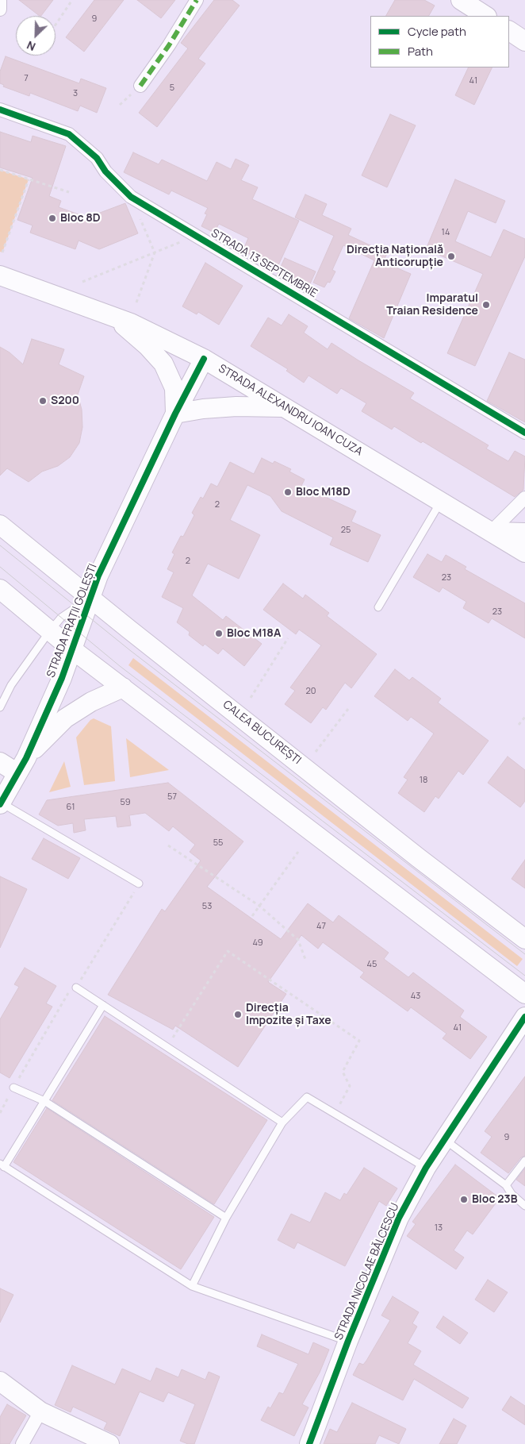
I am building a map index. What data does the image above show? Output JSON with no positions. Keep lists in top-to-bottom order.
{
  "streets": {
    "main road": [
      "STRADA ALEXANDRU IOAN CUZA",
      "STRADA FRAȚII GOLEȘTI",
      "CALEA BUCUREȘTI",
      "STRADA NICOLAE BĂLCESCU"
    ],
    "street": ["STRADA 13 SEPTEMBRIE"]
  },
  "crossings": [
    ["STRADA ALEXANDRU IOAN CUZA", "STRADA FRAȚII GOLEȘTI"],
    ["STRADA FRAȚII GOLEȘTI", "CALEA BUCUREȘTI"]
  ],
  "places": [
    "Bloc 8D",
    "Direcția Națională Anticorupție",
    "Imparatul Traian Residence",
    "S200",
    "Bloc M18D",
    "Bloc M18A",
    "Direcția Impozite și Taxe",
    "Bloc 23B"
  ],
  "house_numbers": [
    "9",
    "7",
    "41",
    "5",
    "3",
    "14",
    "2",
    "25",
    "2",
    "23",
    "23",
    "20",
    "18",
    "57",
    "59",
    "61",
    "55",
    "53",
    "47",
    "49",
    "45",
    "43",
    "41",
    "9",
    "13"
  ],
  "legend": ["Cycle path", "Path"],
  "north": "bottom left"
}
